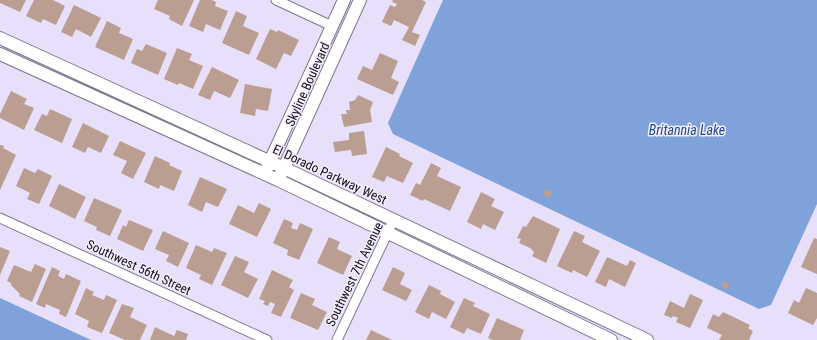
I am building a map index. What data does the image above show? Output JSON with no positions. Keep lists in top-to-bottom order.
{
  "streets": {
    "street": [
      "Skyline Boulevard",
      "El Dorado Parkway West",
      "Southwest 56th Street",
      "Southwest 7th Avenue"
    ]
  },
  "crossings": [
    ["Skyline Boulevard", "El Dorado Parkway West"],
    ["El Dorado Parkway West", "Southwest 7th Avenue"]
  ],
  "water": ["Britannia Lake"]
}
